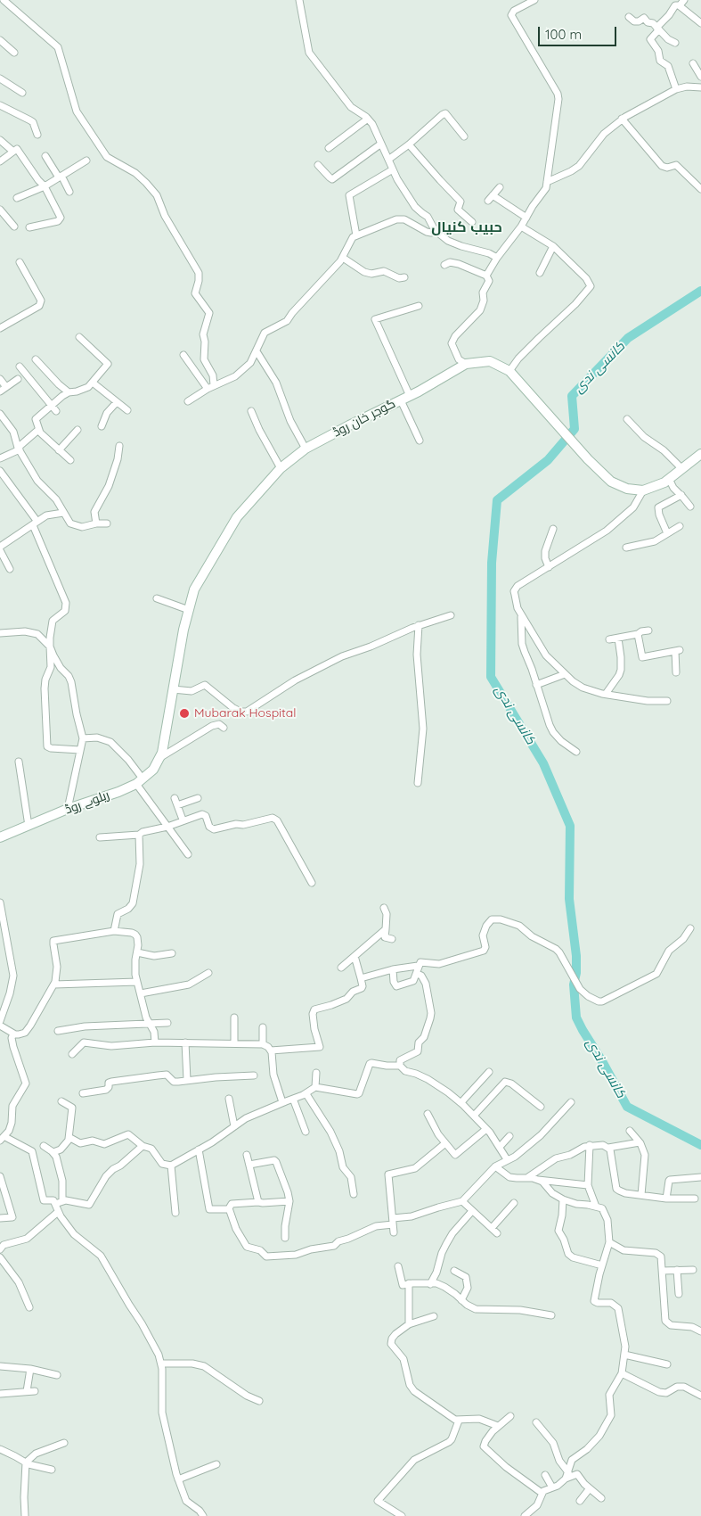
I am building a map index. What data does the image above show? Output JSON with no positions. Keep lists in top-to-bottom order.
{
  "streets": {
    "main road": ["گوجر خان روڈ", "ریلوے روڈ"]
  },
  "crossings": [
    ["گوجر خان روڈ", "ریلوے روڈ"]
  ],
  "districts": ["حبیب کنیال"],
  "water": ["کانسی ندی"],
  "places": ["Mubarak Hospital"],
  "scale_bar": "100 m"
}
